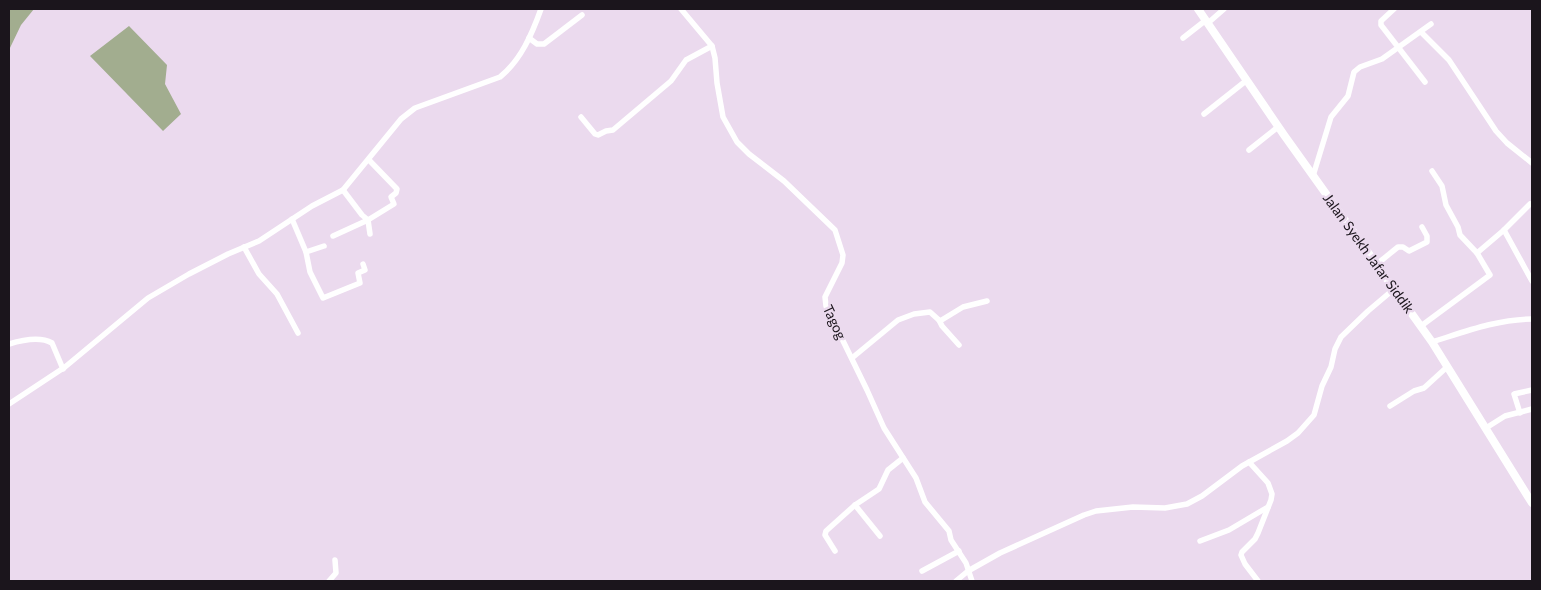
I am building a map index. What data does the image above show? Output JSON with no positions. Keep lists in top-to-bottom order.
{
  "streets": {
    "main road": ["Jalan Syekh Jafar Siddik"],
    "street": ["Tagog"]
  }
}
